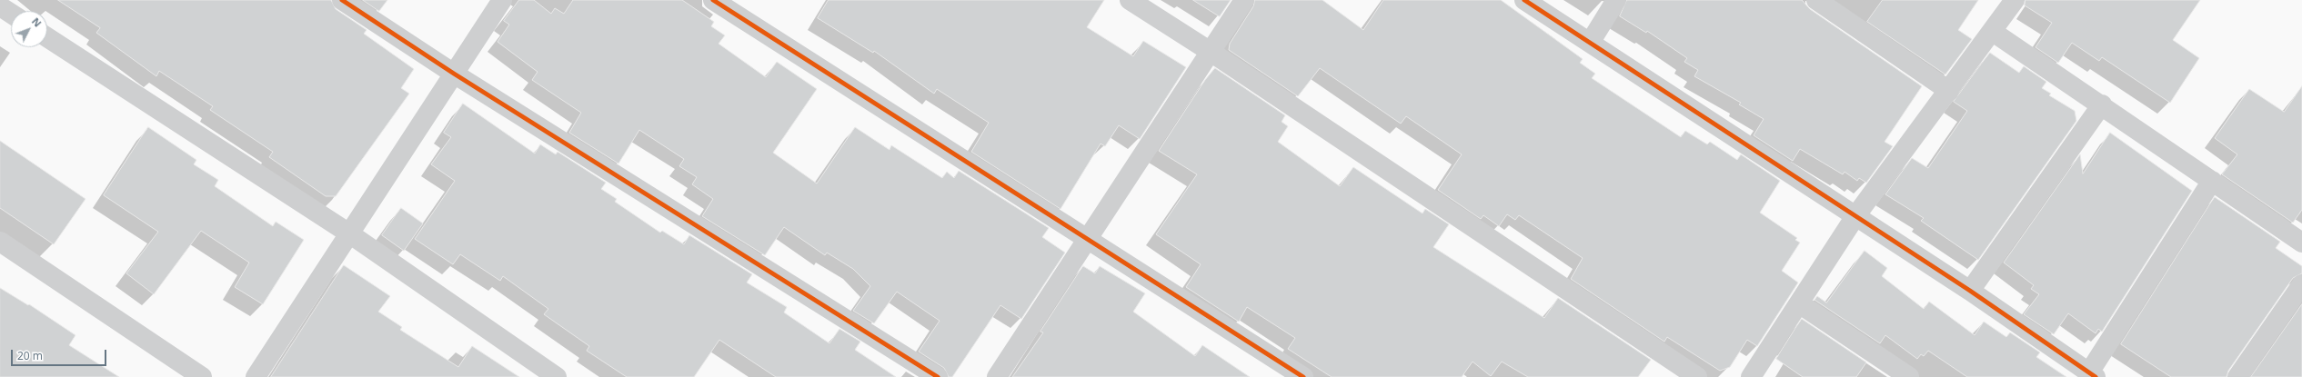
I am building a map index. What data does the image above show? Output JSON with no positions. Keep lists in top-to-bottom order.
{
  "scale_bar": "20 m",
  "north": "top right"
}
